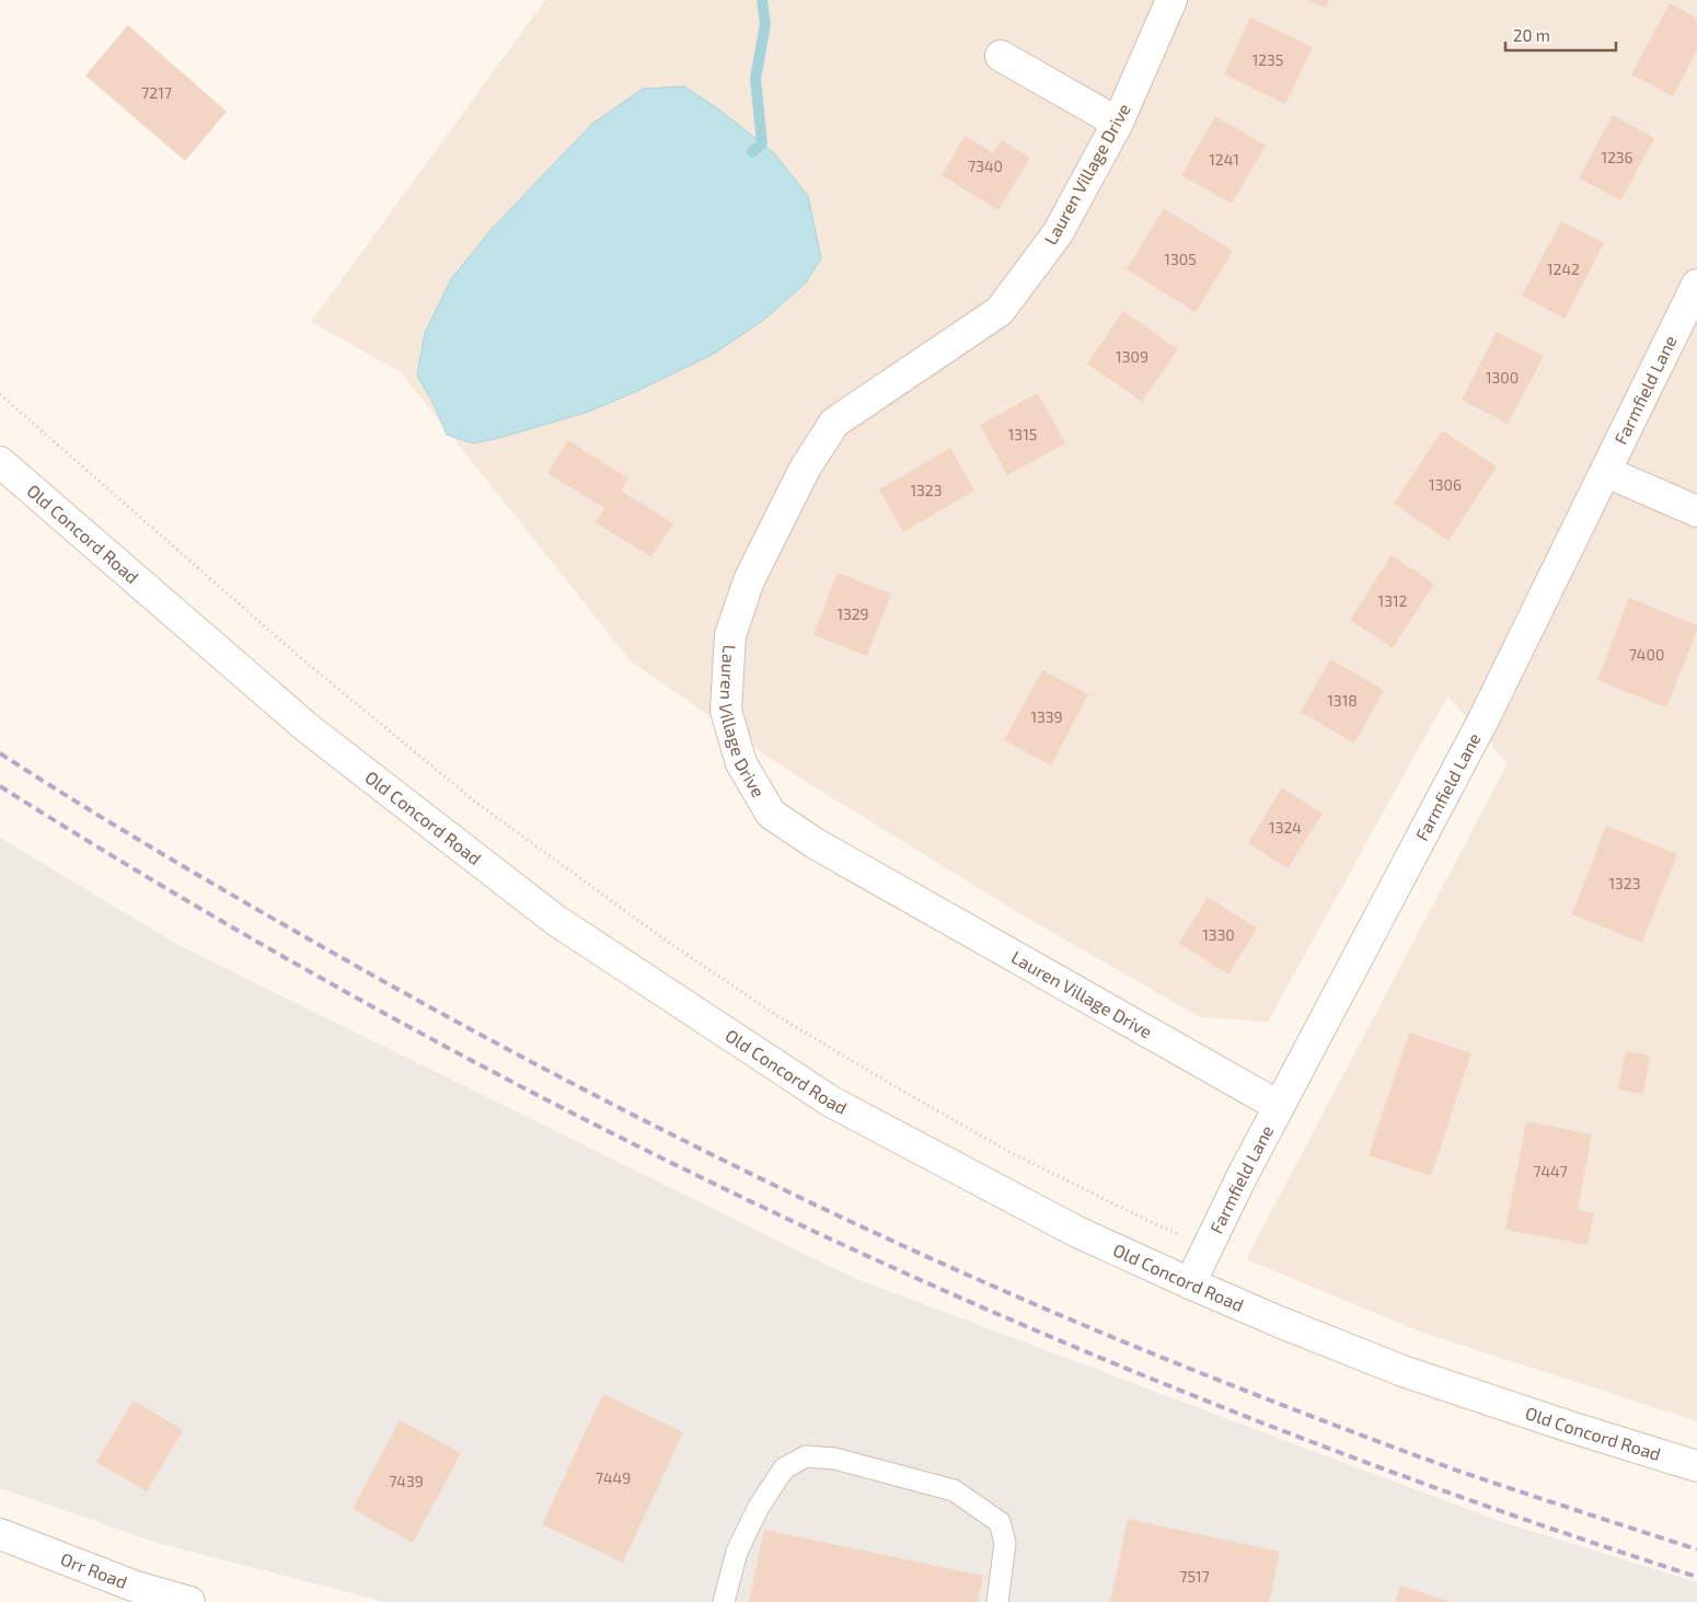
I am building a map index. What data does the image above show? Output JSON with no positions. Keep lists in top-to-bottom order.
{
  "streets": {
    "street": [
      "Lauren Village Drive",
      "Farmfield Lane",
      "Old Concord Road",
      "Orr Road"
    ]
  },
  "crossings": [
    ["Lauren Village Drive", "Farmfield Lane"],
    ["Farmfield Lane", "Old Concord Road"]
  ],
  "house_numbers": [
    "1235",
    "7217",
    "1236",
    "1241",
    "7340",
    "1305",
    "1242",
    "1309",
    "1300",
    "1315",
    "1306",
    "1323",
    "1312",
    "1329",
    "7400",
    "1318",
    "1339",
    "1324",
    "1323",
    "1330",
    "7447",
    "7449",
    "7439",
    "7517"
  ],
  "scale_bar": "20 m"
}
